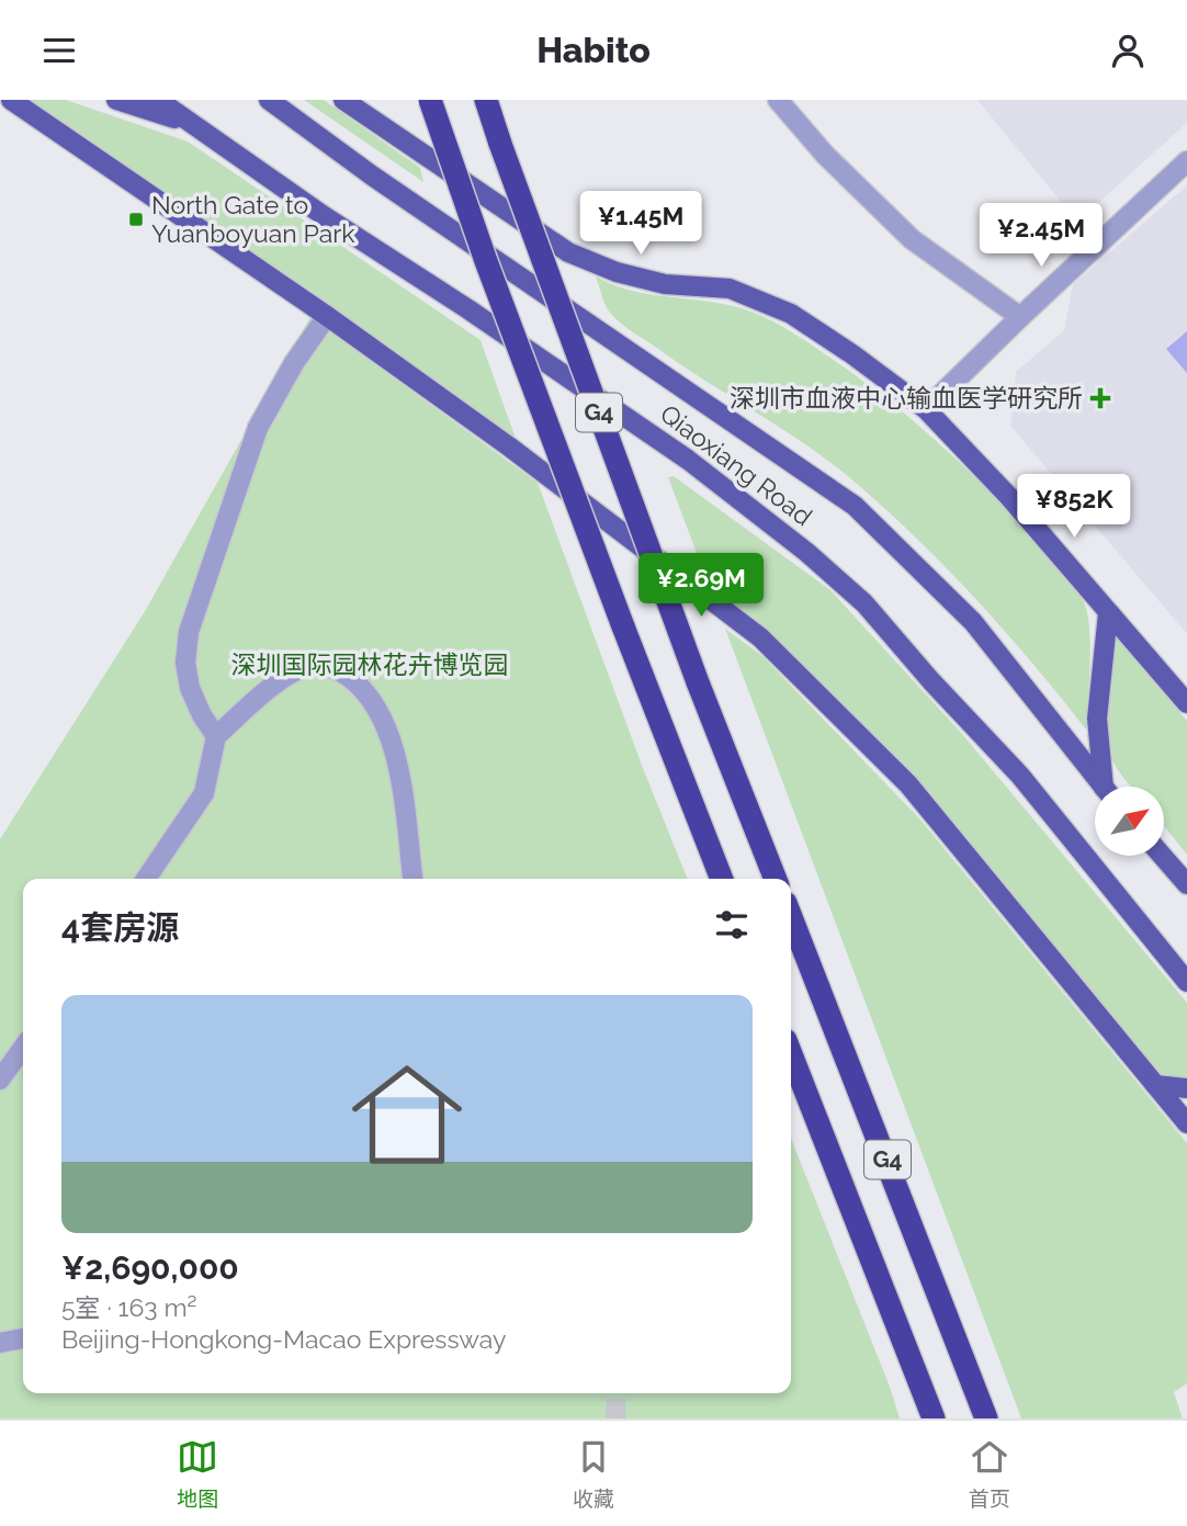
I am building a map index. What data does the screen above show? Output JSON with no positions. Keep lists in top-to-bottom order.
{
  "streets": {
    "highway": ["G4"],
    "main road": ["Qiaoxiang Road"]
  },
  "parks": ["深圳国际园林花卉博览园"],
  "places": {
    "transit": ["North Gate to Yuanboyuan Park"],
    "health": ["深圳市血液中心输血医学研究所"]
  },
  "north": "top right",
  "page": {
    "header": "Habito",
    "price": [
      "¥1.45M",
      "¥2.45M",
      "¥852K",
      "¥2.69M"
    ],
    "heading": "4套房源",
    "list": [
      {
        "name": "¥2,690,000",
        "note": "5室 · 163 m² · Beijing-Hongkong-Macao Expressway"
      }
    ],
    "tabs": ["地图", "收藏", "首页"]
  }
}
